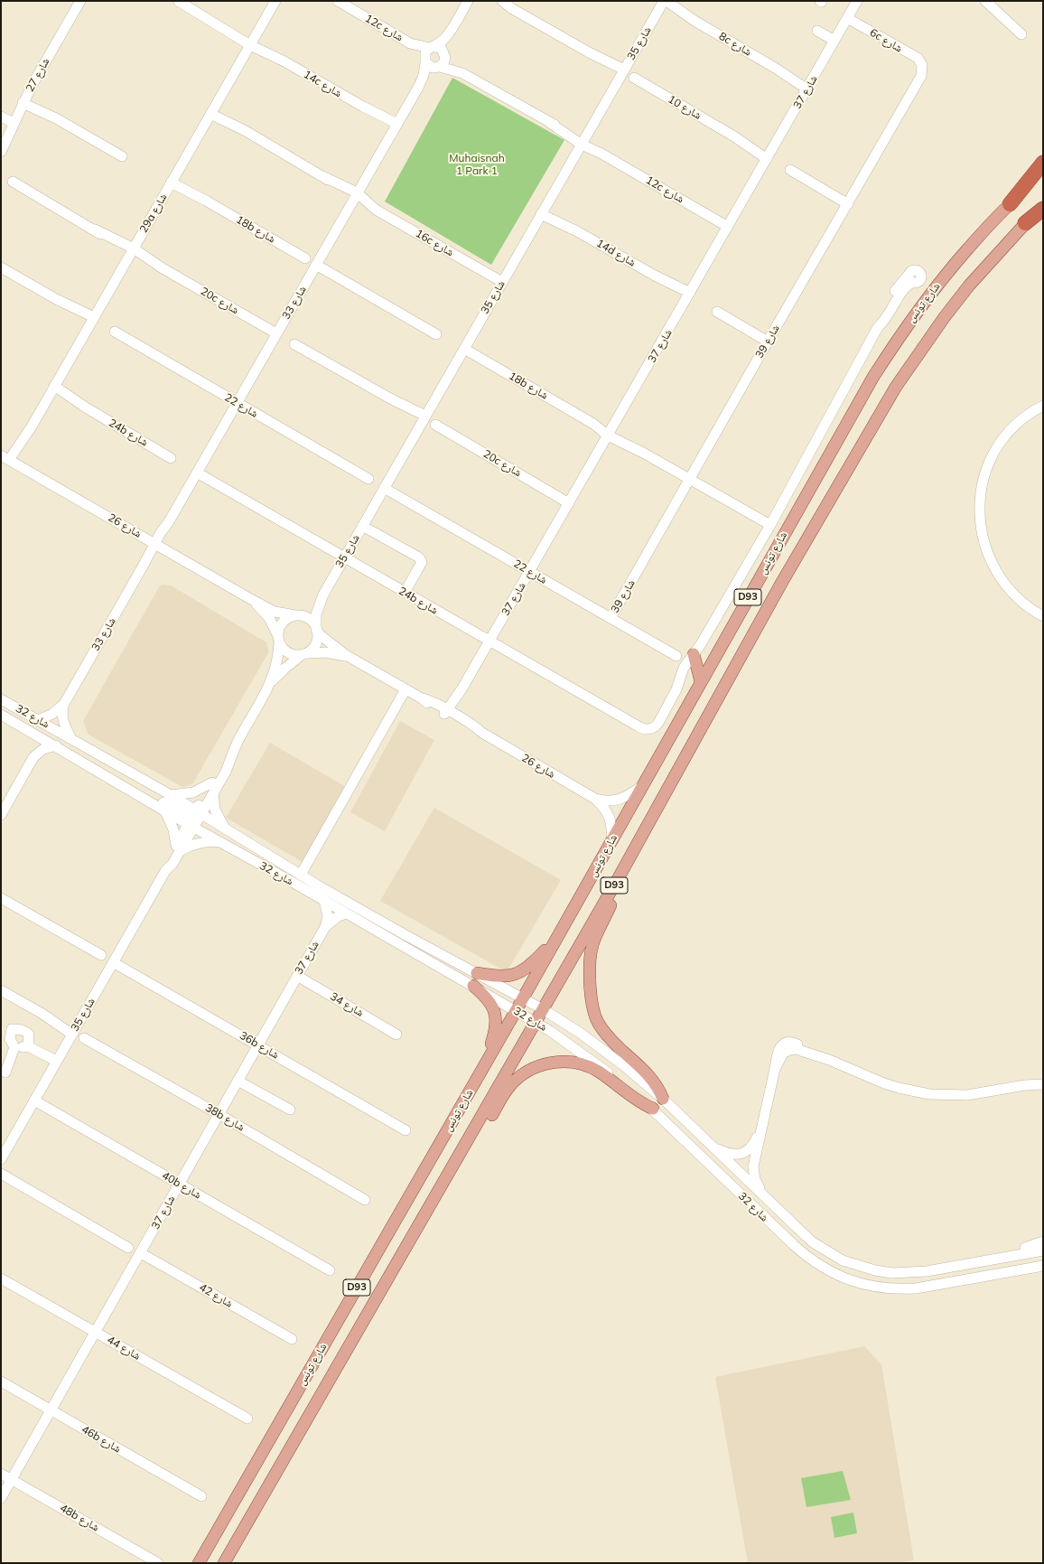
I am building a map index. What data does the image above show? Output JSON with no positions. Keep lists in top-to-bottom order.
{
  "streets": {
    "main road": ["شارع تونس", "D93"],
    "street": [
      "12c شارع",
      "6c شارع",
      "شارع 35",
      "8c شارع",
      "شارع 27",
      "14c شارع",
      "شارع 37",
      "شارع 10",
      "29a شارع",
      "18b شارع",
      "16c شارع",
      "14d شارع",
      "20c شارع",
      "شارع 33",
      "شارع 39",
      "شارع 22",
      "24b شارع",
      "شارع 26",
      "شارع 32",
      "شارع 34",
      "36b شارع",
      "38b شارع",
      "40b شارع",
      "شارع 42",
      "شارع 44",
      "46b شارع",
      "48b شارع"
    ]
  },
  "crossings": [
    ["12c شارع", "شارع 35"],
    ["12c شارع", "شارع 37"],
    ["12c شارع", "شارع 33"],
    ["6c شارع", "شارع 37"],
    ["6c شارع", "شارع 39"],
    ["شارع 35", "8c شارع"],
    ["شارع 35", "18b شارع"],
    ["شارع 35", "16c شارع"],
    ["شارع 35", "14d شارع"],
    ["شارع 35", "شارع 22"],
    ["شارع 35", "24b شارع"],
    ["شارع 35", "شارع 26"],
    ["شارع 35", "شارع 32"],
    ["شارع 35", "36b شارع"],
    ["شارع 35", "40b شارع"],
    ["8c شارع", "شارع 37"],
    ["14c شارع", "29a شارع"],
    ["14c شارع", "شارع 33"],
    ["شارع 37", "شارع 10"],
    ["شارع 37", "18b شارع"],
    ["شارع 37", "14d شارع"],
    ["شارع 37", "20c شارع"],
    ["شارع 37", "شارع 22"],
    ["شارع 37", "24b شارع"],
    ["شارع 37", "شارع 26"],
    ["شارع 37", "شارع 32"],
    ["شارع 37", "شارع 34"],
    ["شارع 37", "36b شارع"],
    ["شارع 37", "38b شارع"],
    ["شارع 37", "40b شارع"],
    ["شارع 37", "شارع 42"],
    ["شارع 37", "شارع 44"],
    ["شارع 37", "46b شارع"],
    ["شارع 37", "48b شارع"],
    ["29a شارع", "18b شارع"],
    ["29a شارع", "16c شارع"],
    ["29a شارع", "20c شارع"],
    ["29a شارع", "24b شارع"],
    ["29a شارع", "شارع 26"],
    ["18b شارع", "شارع 39"],
    ["16c شارع", "شارع 33"],
    ["20c شارع", "شارع 33"],
    ["شارع 33", "شارع 22"],
    ["شارع 33", "24b شارع"],
    ["شارع 33", "شارع 26"],
    ["شارع 33", "شارع 32"],
    ["شارع تونس", "شارع 26"],
    ["شارع تونس", "شارع 32"],
    ["شارع 39", "شارع 22"]
  ],
  "parks": ["Muhaisnah 1 Park 1"]
}
